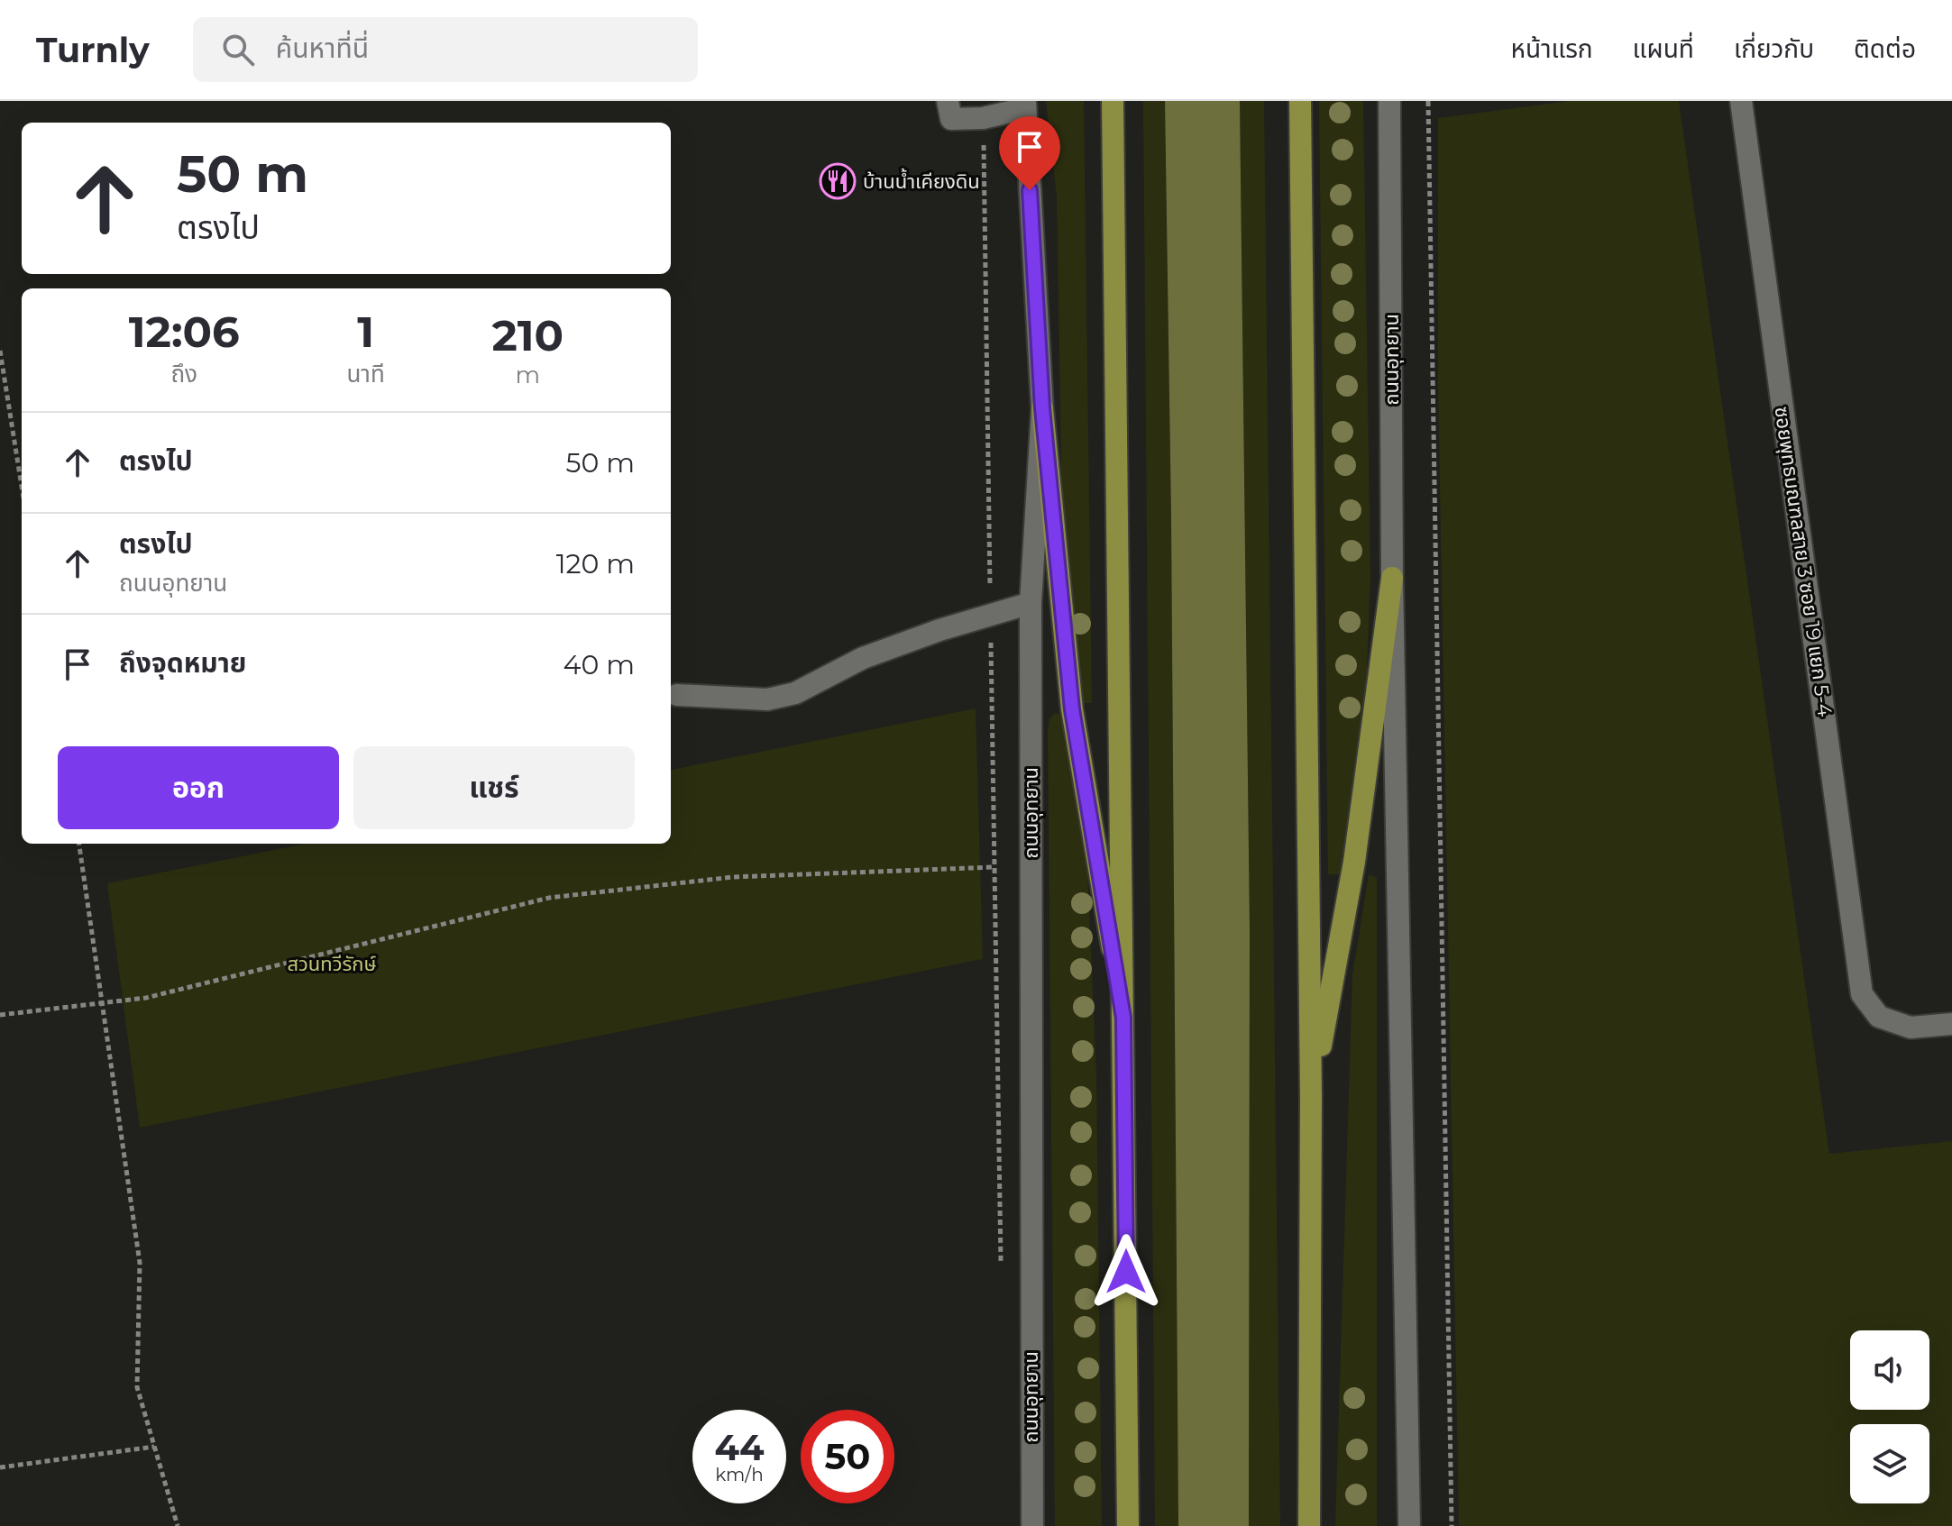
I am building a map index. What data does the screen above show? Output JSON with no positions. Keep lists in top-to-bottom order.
{
  "streets": {
    "street": ["ถนนอุทยาน", "ซอยพุทธมณฑลสาย 3 ซอย 19 แยก 5-4"]
  },
  "parks": ["สวนทวีรักษ์"],
  "places": {
    "restaurant": ["บ้านน้ำเคียงดิน"]
  },
  "page": {
    "header": "Turnly",
    "search": "ค้นหาที่นี่",
    "nav": [
      "หน้าแรก",
      "แผนที่",
      "เกี่ยวกับ",
      "ติดต่อ"
    ],
    "turn": ["50 m", "ตรงไป"],
    "eta": [
      "12:06",
      "ถึง",
      "1",
      "นาที",
      "210",
      "m"
    ],
    "list": [
      {
        "name": "ตรงไป",
        "value": "50 m"
      },
      {
        "name": "ตรงไป",
        "note": "ถนนอุทยาน",
        "value": "120 m"
      },
      {
        "name": "ถึงจุดหมาย",
        "value": "40 m"
      }
    ],
    "buttons": ["ออก", "แชร์"],
    "speed": "44 km/h",
    "limit": "50"
  }
}
